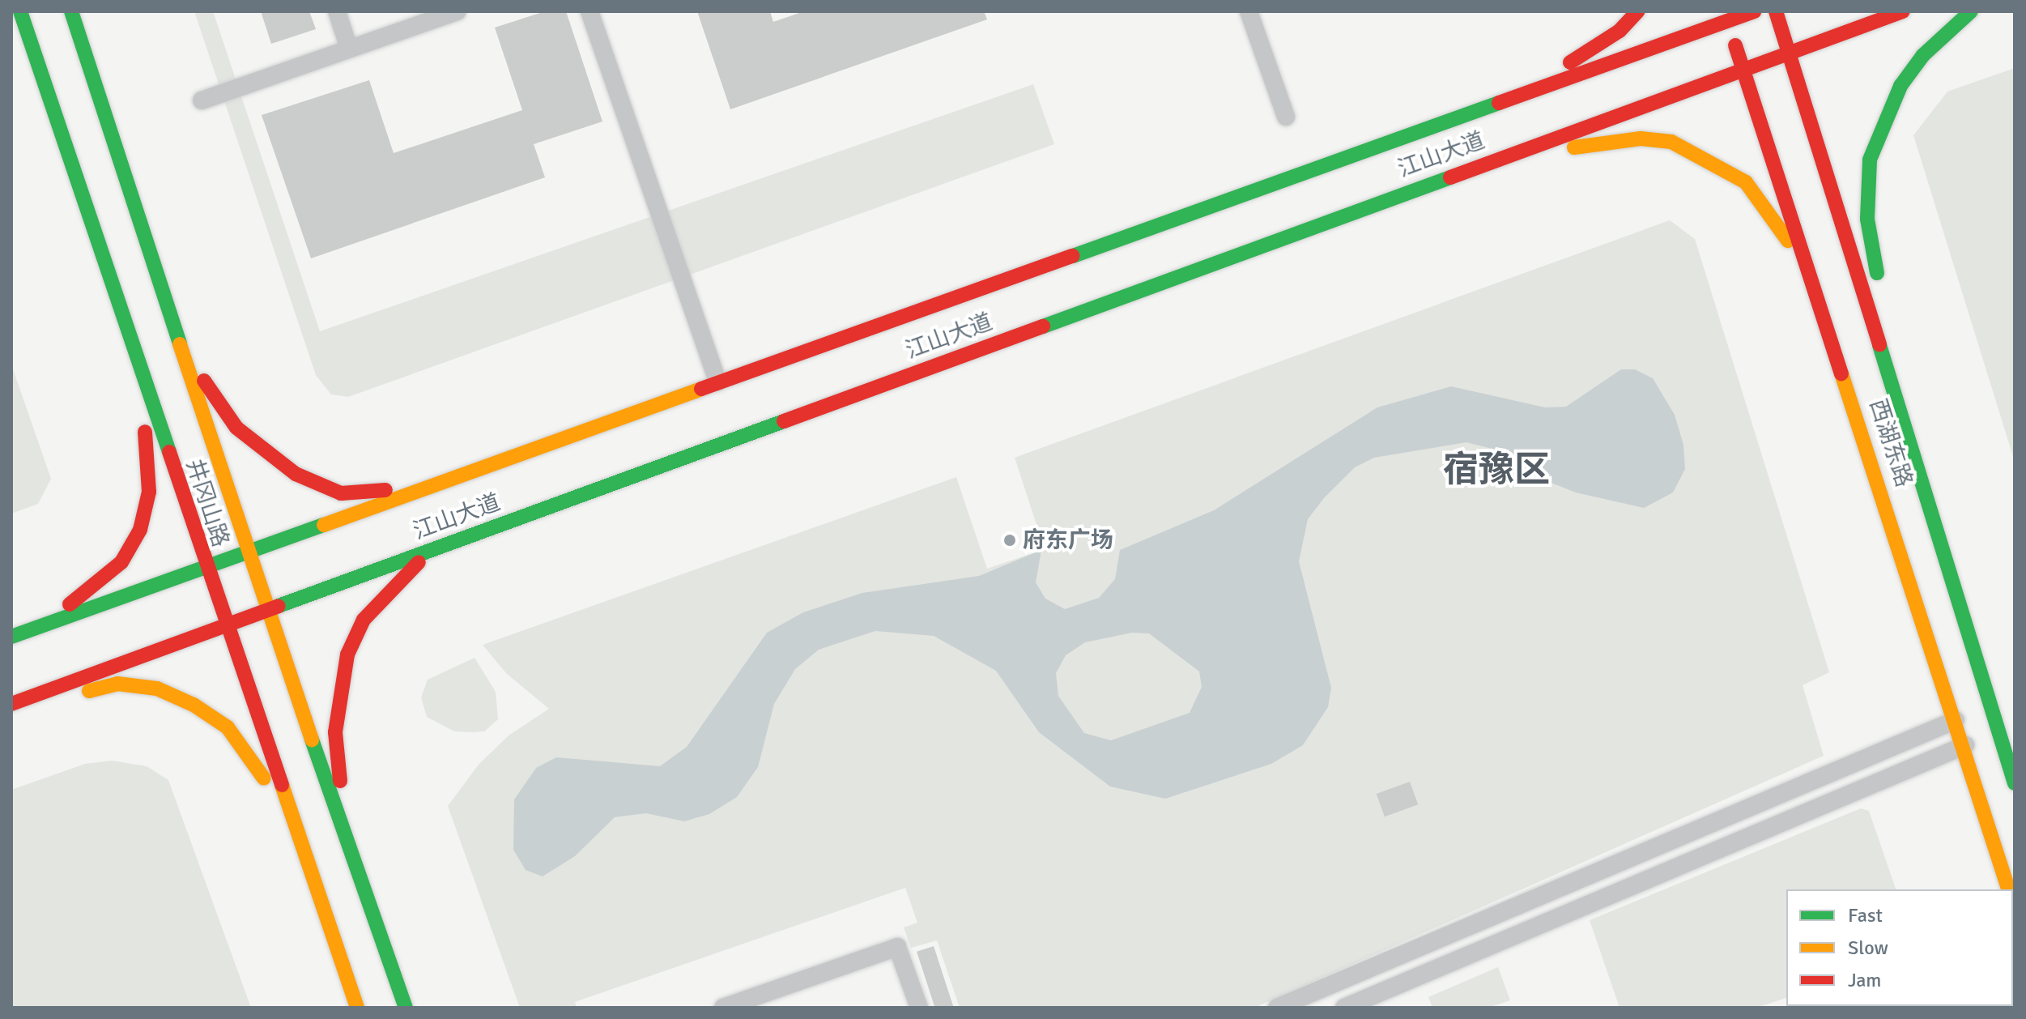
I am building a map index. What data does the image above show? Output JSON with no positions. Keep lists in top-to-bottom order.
{
  "streets": {
    "main road": ["江山大道", "西湖东路", "井冈山路"]
  },
  "crossings": [
    ["江山大道", "西湖东路"],
    ["江山大道", "井冈山路"]
  ],
  "districts": ["宿豫区"],
  "places": ["府东广场"],
  "legend": ["Fast", "Slow", "Jam"]
}
